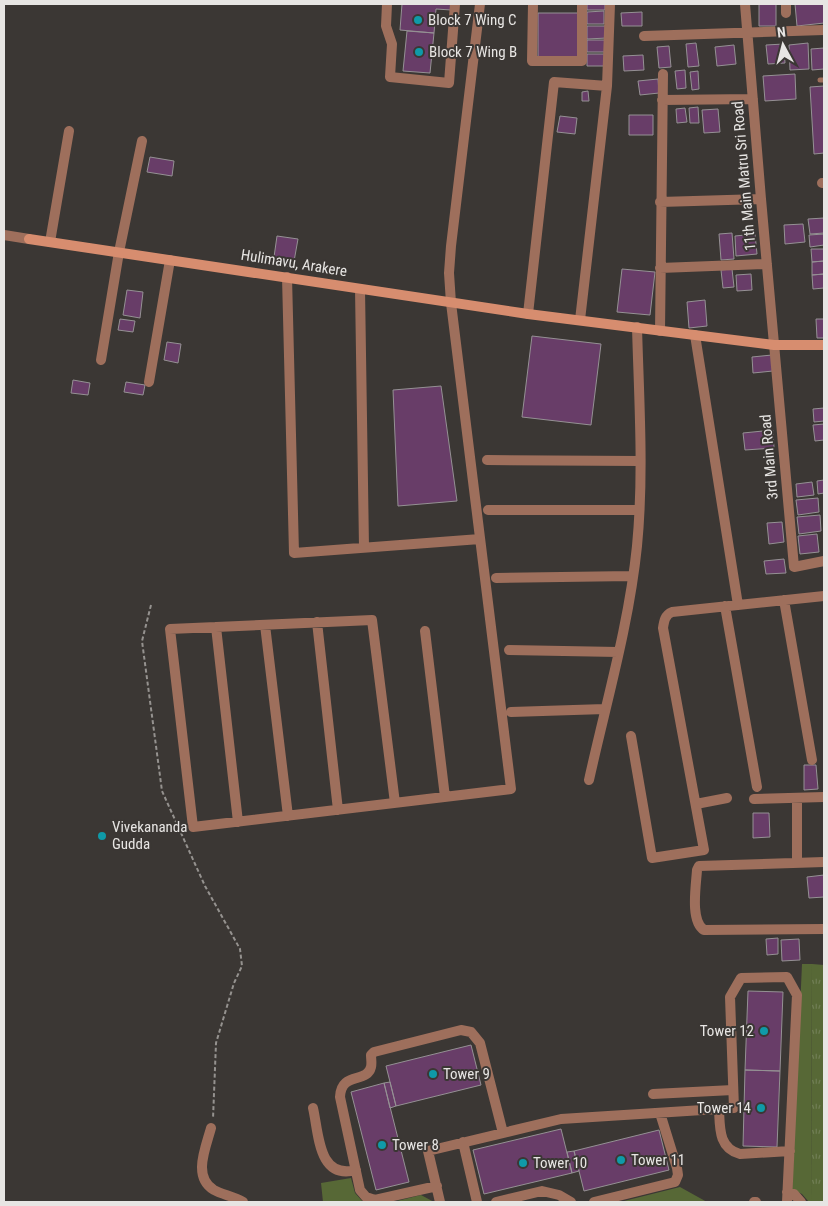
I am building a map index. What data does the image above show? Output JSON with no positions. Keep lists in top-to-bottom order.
{
  "streets": {
    "street": ["11th Main Matru Sri Road", "Hulimavu, Arakere", "3rd Main Road"]
  },
  "crossings": [
    ["11th Main Matru Sri Road", "Hulimavu, Arakere"],
    ["11th Main Matru Sri Road", "3rd Main Road"],
    ["Hulimavu, Arakere", "3rd Main Road"]
  ],
  "places": [
    "Block 7 Wing C",
    "Block 7 Wing B",
    "Vivekananda Gudda",
    "Tower 12",
    "Tower 9",
    "Tower 14",
    "Tower 8",
    "Tower 11",
    "Tower 10"
  ],
  "north": "top"
}
